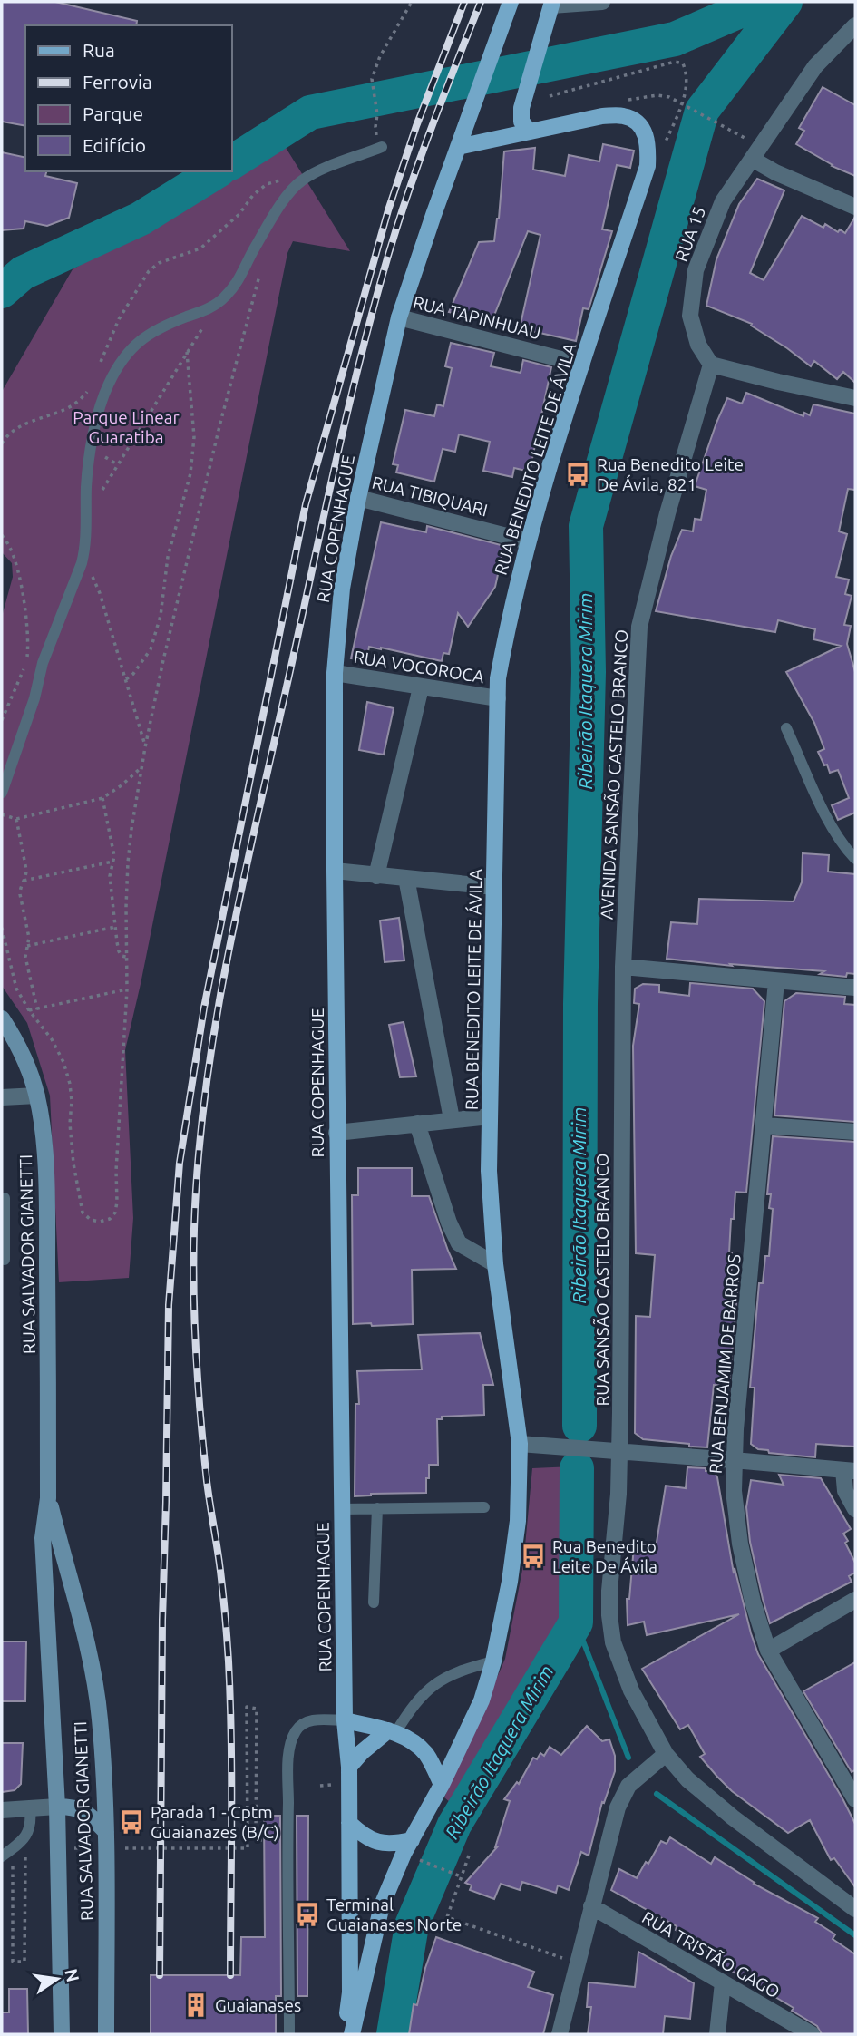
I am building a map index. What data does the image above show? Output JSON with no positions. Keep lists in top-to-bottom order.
{
  "streets": {
    "main road": ["RUA BENEDITO LEITE DE ÁVILA", "RUA COPENHAGUE", "RUA SALVADOR GIANETTI"],
    "street": [
      "RUA 15",
      "RUA TAPINHUAU",
      "RUA TIBIQUARI",
      "RUA VOCOROCA",
      "AVENIDA SANSÃO CASTELO BRANCO",
      "RUA SANSÃO CASTELO BRANCO",
      "RUA BENJAMIM DE BARROS",
      "RUA TRISTÃO GAGO"
    ]
  },
  "crossings": [
    ["RUA 15", "AVENIDA SANSÃO CASTELO BRANCO"],
    ["RUA TAPINHUAU", "RUA BENEDITO LEITE DE ÁVILA"],
    ["RUA TAPINHUAU", "RUA COPENHAGUE"],
    ["RUA BENEDITO LEITE DE ÁVILA", "RUA TIBIQUARI"],
    ["RUA BENEDITO LEITE DE ÁVILA", "RUA COPENHAGUE"],
    ["RUA BENEDITO LEITE DE ÁVILA", "RUA VOCOROCA"],
    ["RUA TIBIQUARI", "RUA COPENHAGUE"],
    ["RUA COPENHAGUE", "RUA VOCOROCA"],
    ["AVENIDA SANSÃO CASTELO BRANCO", "RUA SANSÃO CASTELO BRANCO"]
  ],
  "water": ["Ribeirão Itaquera Mirim"],
  "parks": ["Parque Linear Guaratiba"],
  "places": {
    "bus stop": [
      "Rua Benedito Leite De Ávila, 821",
      "Rua Benedito Leite De Ávila",
      "Parada 1 - Cptm Guaianazes (B/C)",
      "Terminal Guaianases Norte"
    ],
    "building": ["Guaianases"]
  },
  "legend": [
    "Rua",
    "Ferrovia",
    "Parque",
    "Edifício"
  ],
  "north": "right"
}
